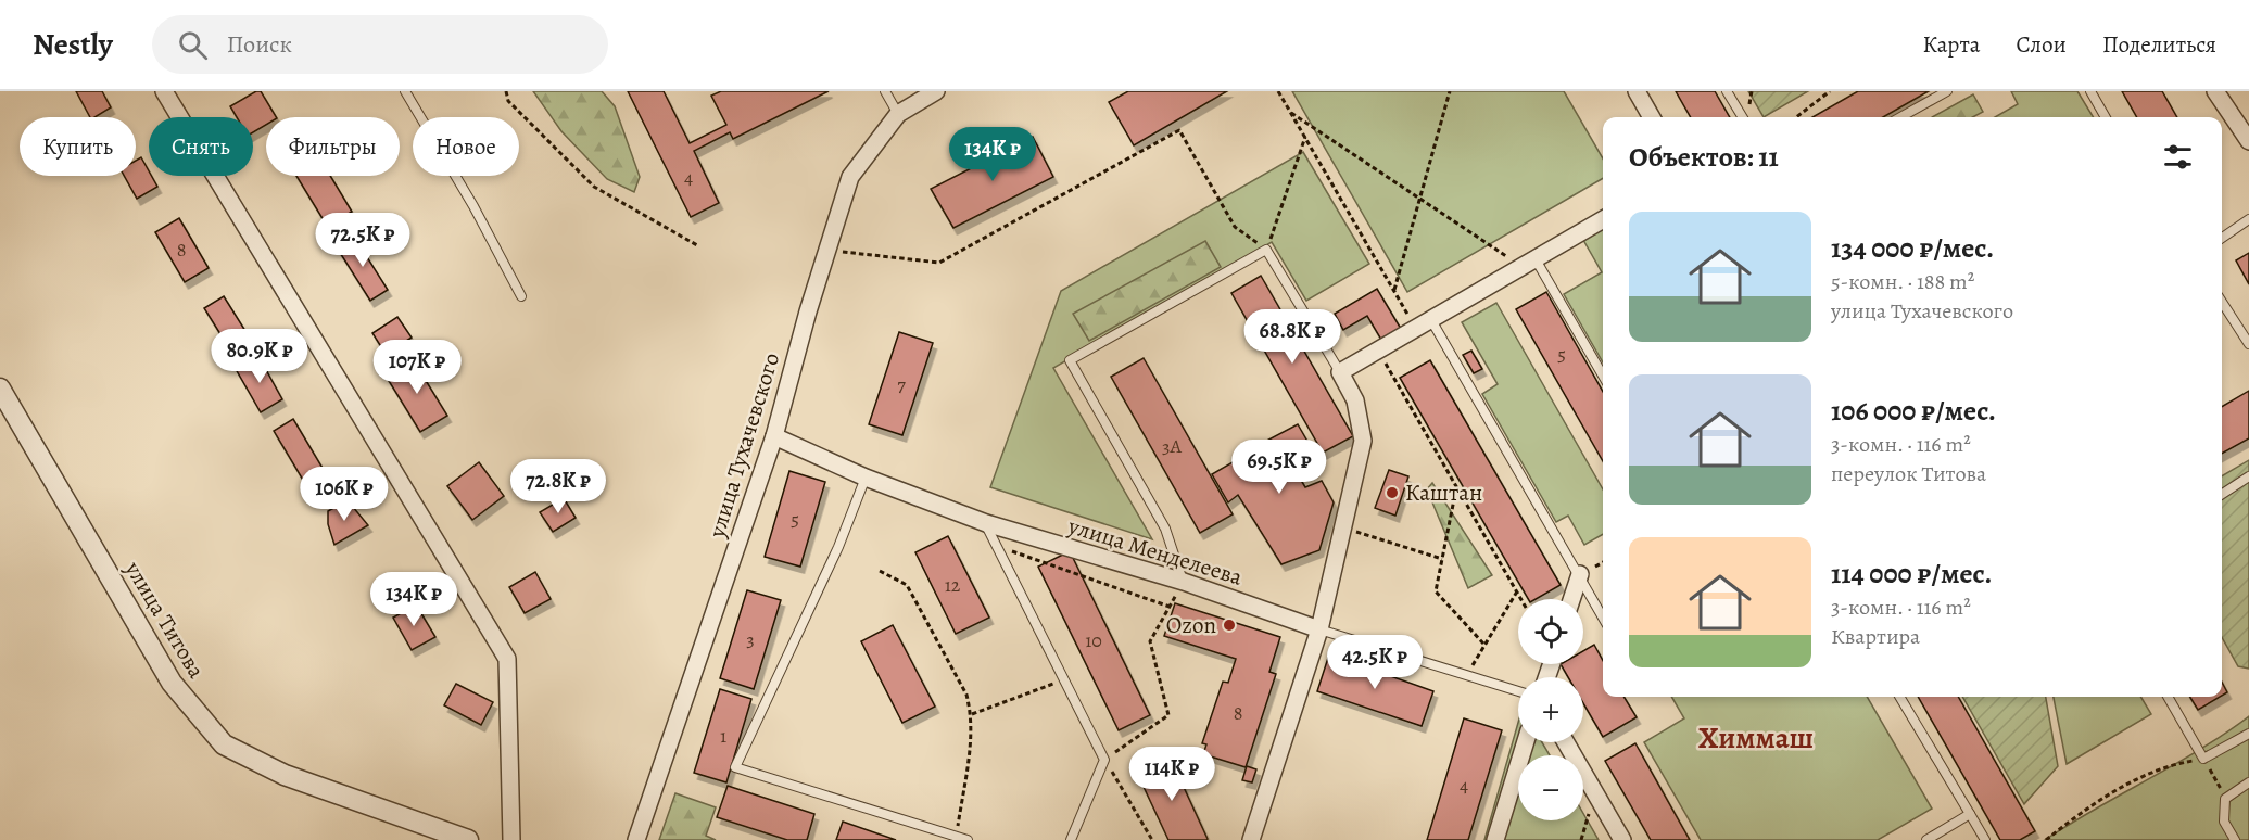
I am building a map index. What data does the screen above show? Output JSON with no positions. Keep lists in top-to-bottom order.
{
  "streets": {
    "street": ["улица Тухачевского", "улица Менделеева", "улица Титова"]
  },
  "crossings": [
    ["улица Тухачевского", "улица Менделеева"]
  ],
  "districts": ["Химмаш"],
  "places": ["Каштан", "Ozon"],
  "house_numbers": [
    "4",
    "8",
    "5",
    "7",
    "3А",
    "5",
    "12",
    "3",
    "10",
    "8",
    "1",
    "4"
  ],
  "page": {
    "header": "Nestly",
    "search": "Поиск",
    "nav": ["Карта", "Слои", "Поделиться"],
    "chip": [
      "Купить",
      "Снять",
      "Фильтры",
      "Новое"
    ],
    "heading": "Объектов: 11",
    "price": [
      "134K ₽",
      "72.5K ₽",
      "68.8K ₽",
      "80.9K ₽",
      "107K ₽",
      "69.5K ₽",
      "72.8K ₽",
      "106K ₽",
      "134K ₽",
      "42.5K ₽",
      "114K ₽"
    ],
    "list": [
      {
        "name": "134 000 ₽/мес.",
        "note": "5-комн. · 188 m² · улица Тухачевского"
      },
      {
        "name": "106 000 ₽/мес.",
        "note": "3-комн. · 116 m² · переулок Титова"
      },
      {
        "name": "114 000 ₽/мес.",
        "note": "3-комн. · 116 m² · Квартира"
      }
    ],
    "map_buttons": ["+", "−"]
  }
}
